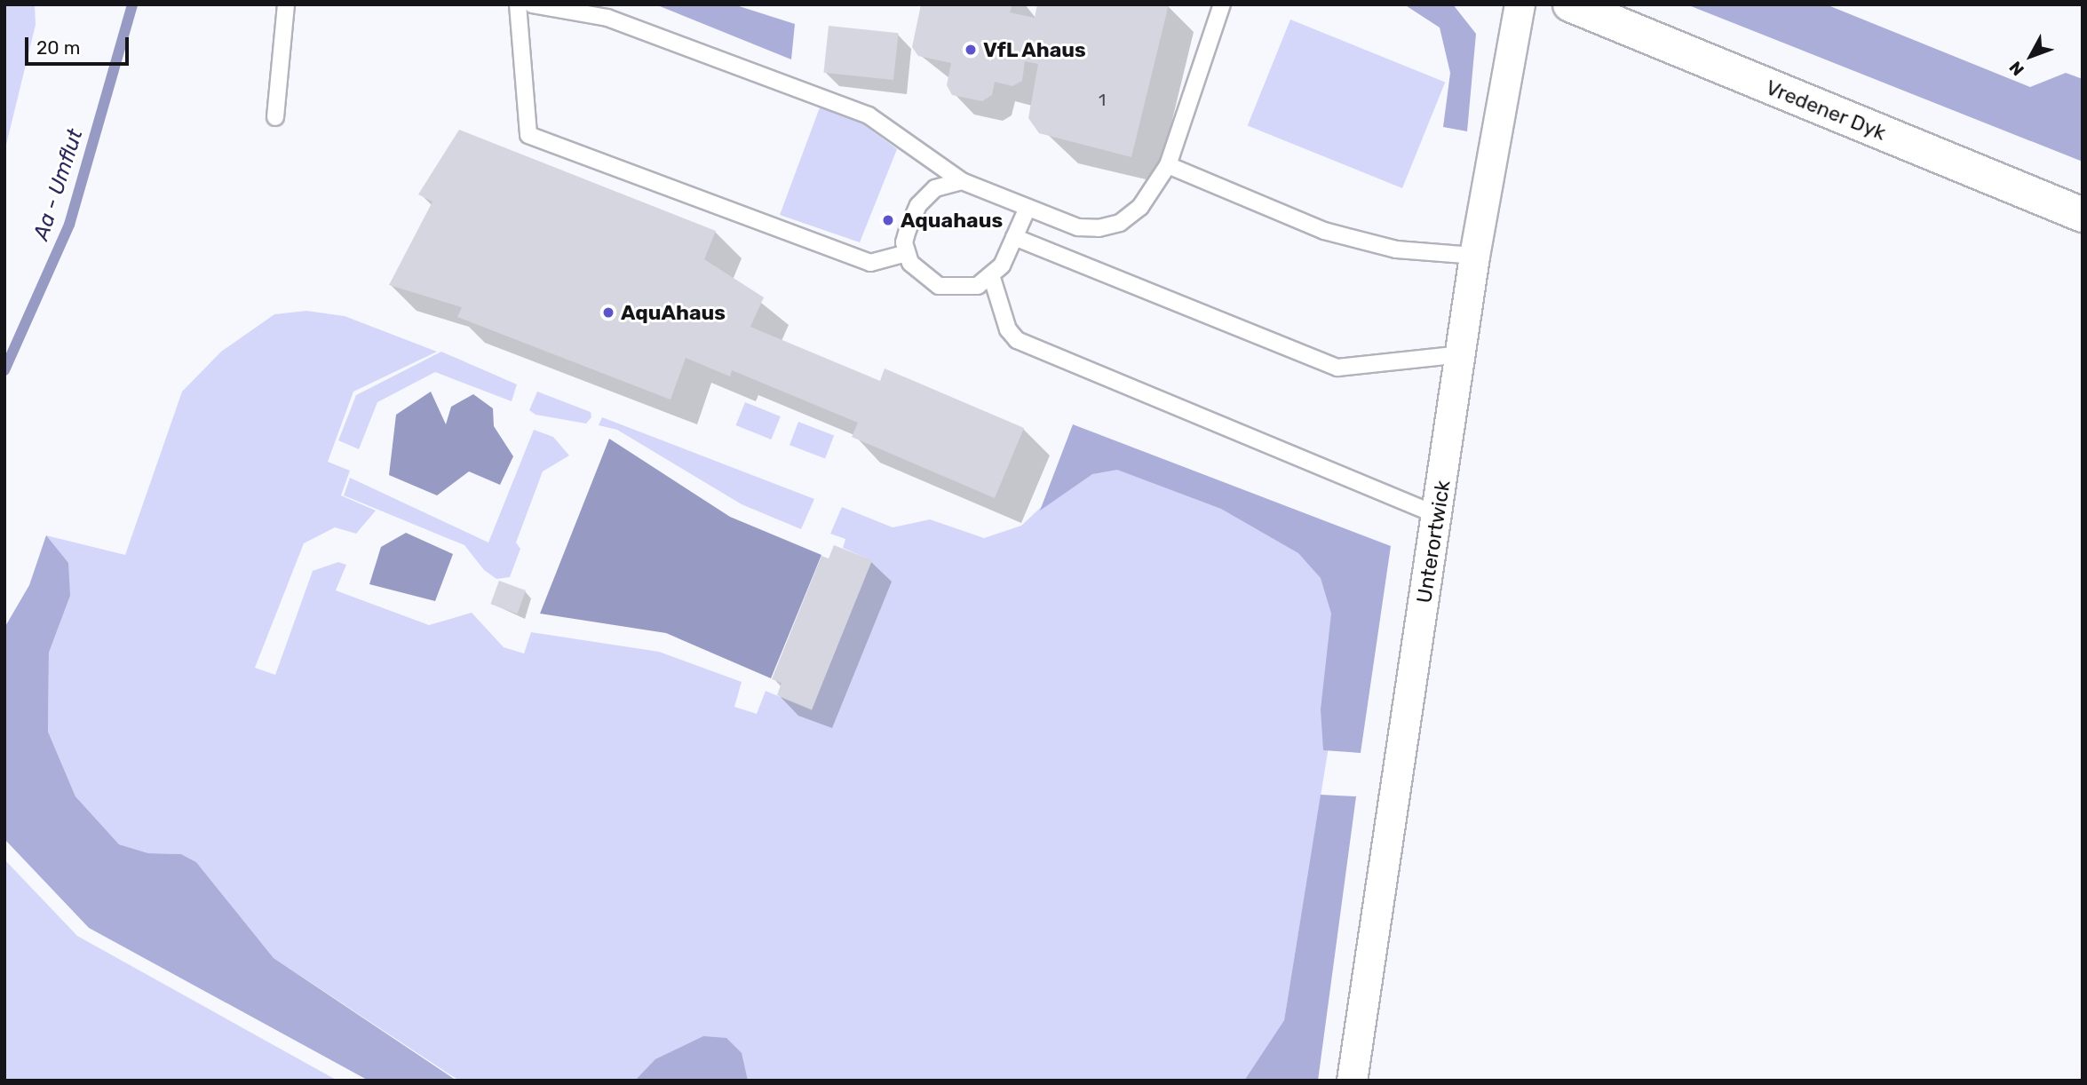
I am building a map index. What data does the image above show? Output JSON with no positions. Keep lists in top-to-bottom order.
{
  "streets": {
    "main road": ["Vredener Dyk"],
    "street": ["Unterortwick"]
  },
  "water": ["Aa - Umflut"],
  "places": ["VfL Ahaus", "Aquahaus", "AquAhaus"],
  "house_numbers": ["1"],
  "scale_bar": "20 m",
  "north": "bottom left"
}
